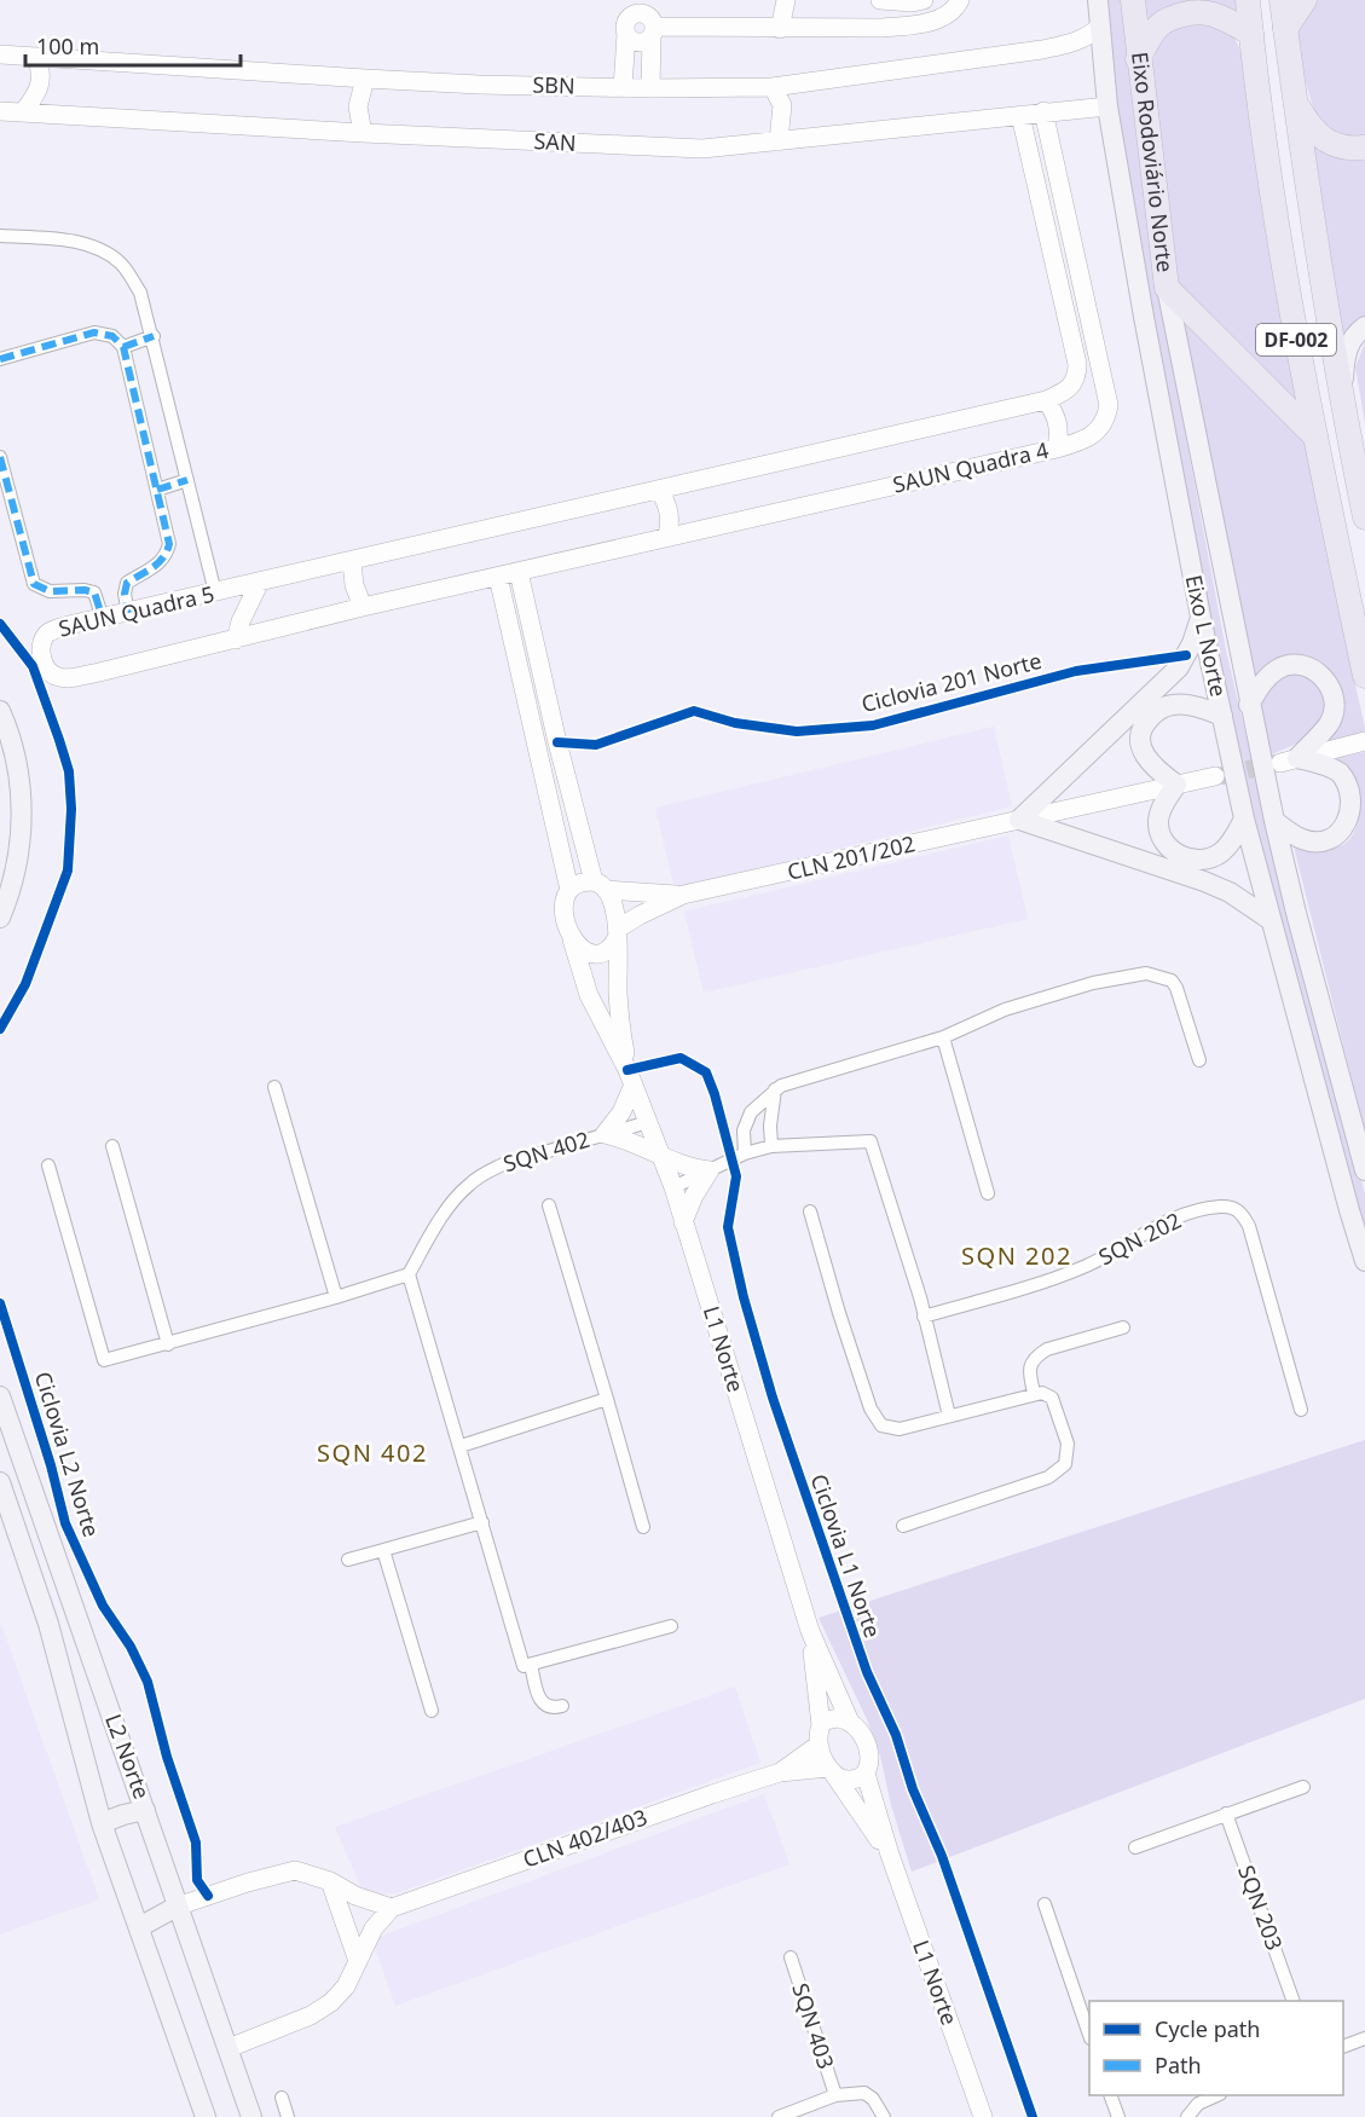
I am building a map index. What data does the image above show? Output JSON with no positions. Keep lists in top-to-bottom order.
{
  "streets": {
    "highway": ["Eixo Rodoviário Norte", "DF-002"],
    "main road": ["Eixo L Norte", "L2 Norte"],
    "street": [
      "SBN",
      "SAN",
      "SAUN Quadra 4",
      "SAUN Quadra 5",
      "CLN 201/202",
      "SQN 402",
      "SQN 202",
      "L1 Norte",
      "CLN 402/403",
      "SQN 203",
      "SQN 403"
    ],
    "cycle path": ["Ciclovia 201 Norte", "Ciclovia L2 Norte", "Ciclovia L1 Norte"]
  },
  "crossings": [
    ["SBN", "Eixo L Norte"],
    ["SAN", "SAUN Quadra 4"],
    ["SAN", "Eixo L Norte"],
    ["Eixo Rodoviário Norte", "DF-002"],
    ["Eixo Rodoviário Norte", "Eixo L Norte"],
    ["SAUN Quadra 4", "SAUN Quadra 5"],
    ["CLN 201/202", "L1 Norte"],
    ["SQN 402", "L1 Norte"],
    ["L1 Norte", "CLN 402/403"]
  ],
  "districts": ["SQN 202", "SQN 402"],
  "legend": ["Cycle path", "Path"],
  "scale_bar": "100 m"
}
